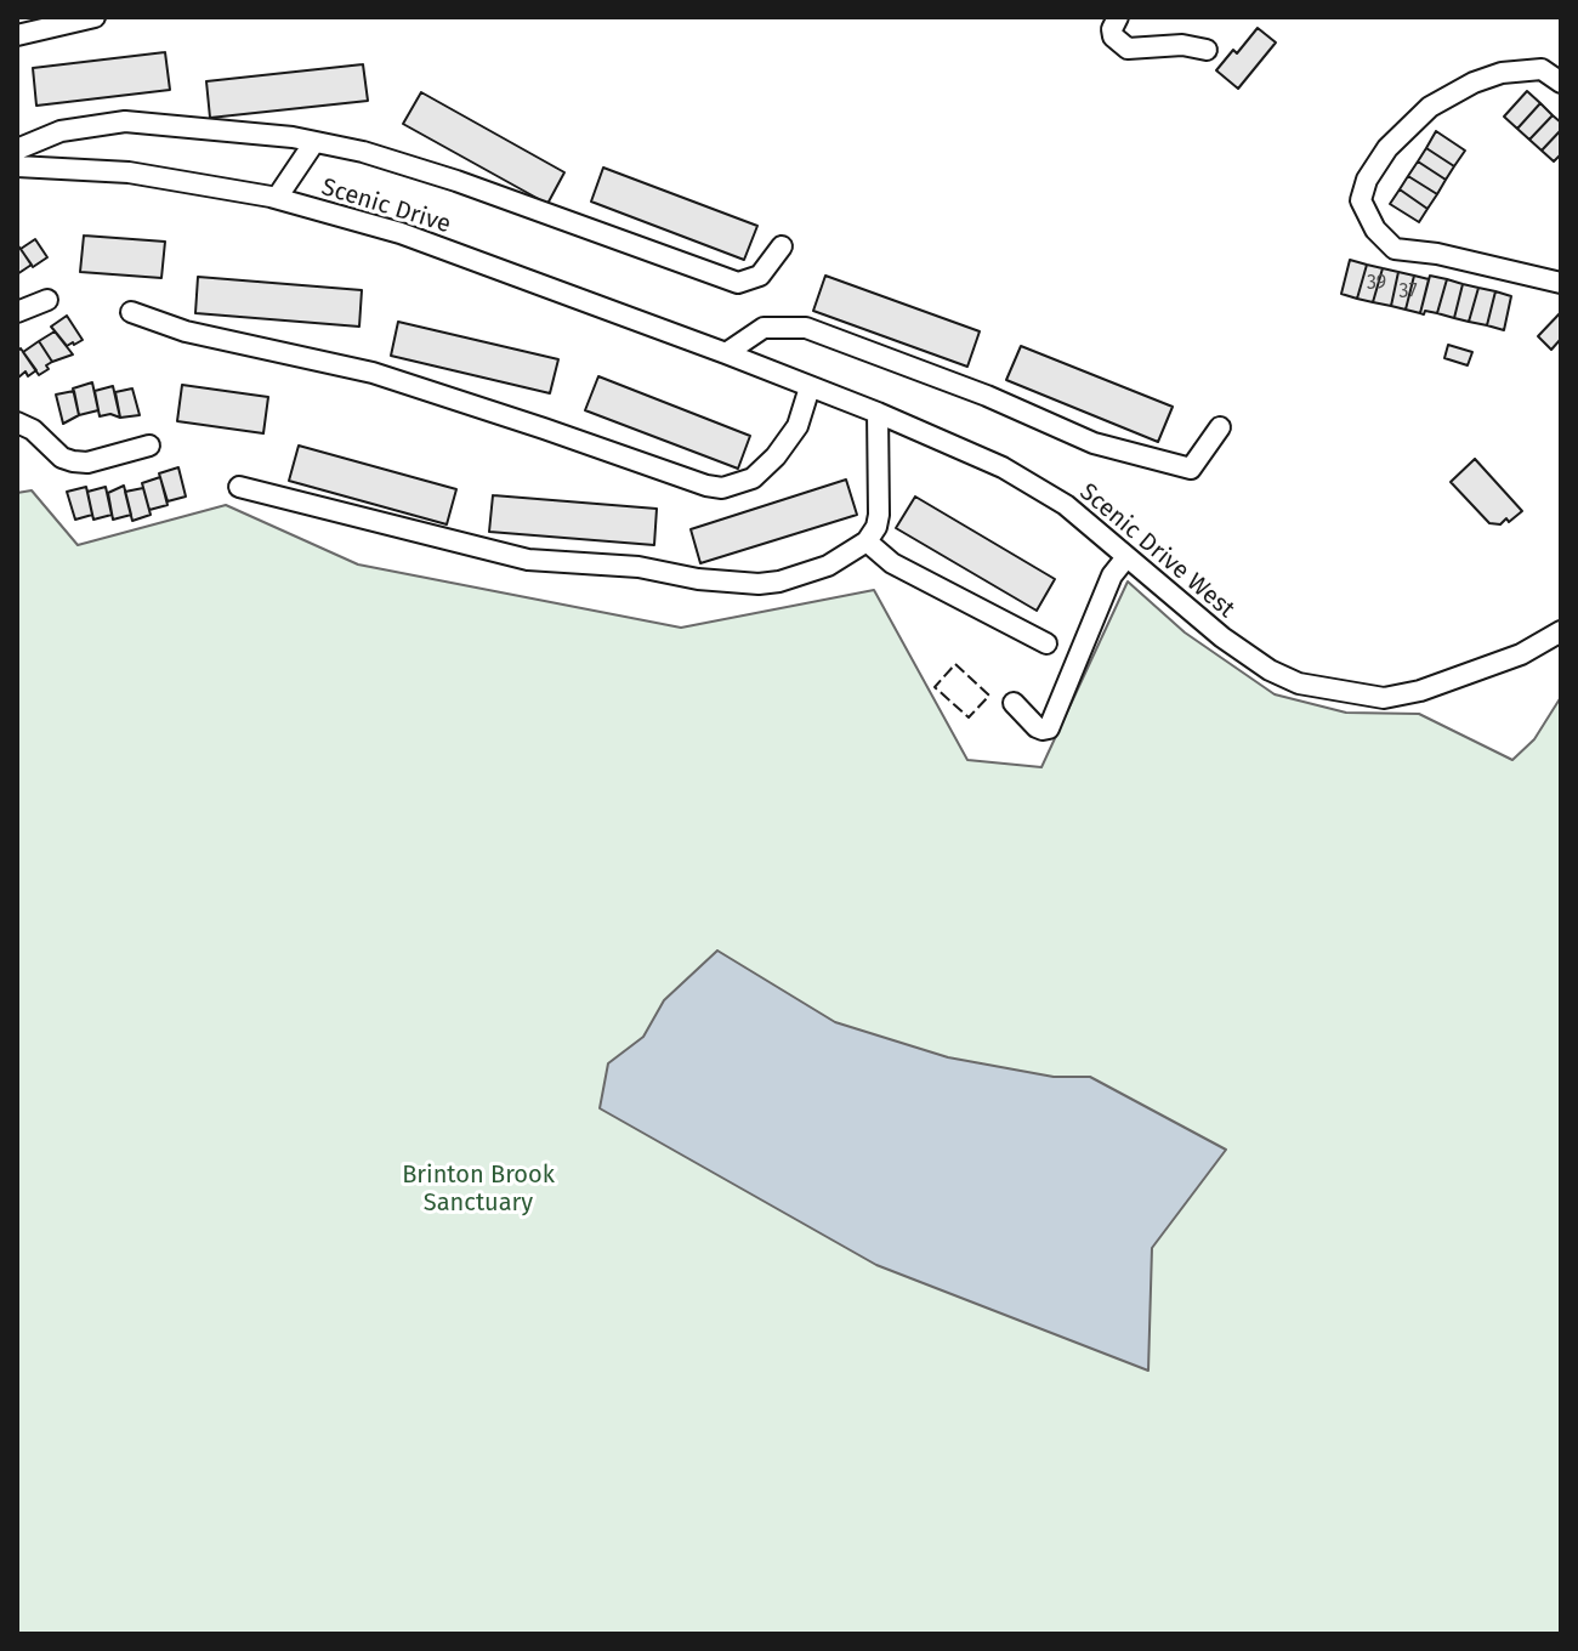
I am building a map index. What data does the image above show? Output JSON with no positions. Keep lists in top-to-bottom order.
{
  "streets": {
    "street": ["Scenic Drive", "Scenic Drive West"]
  },
  "crossings": [
    ["Scenic Drive", "Scenic Drive West"]
  ],
  "parks": ["Brinton Brook Sanctuary"],
  "house_numbers": ["39", "37"]
}
